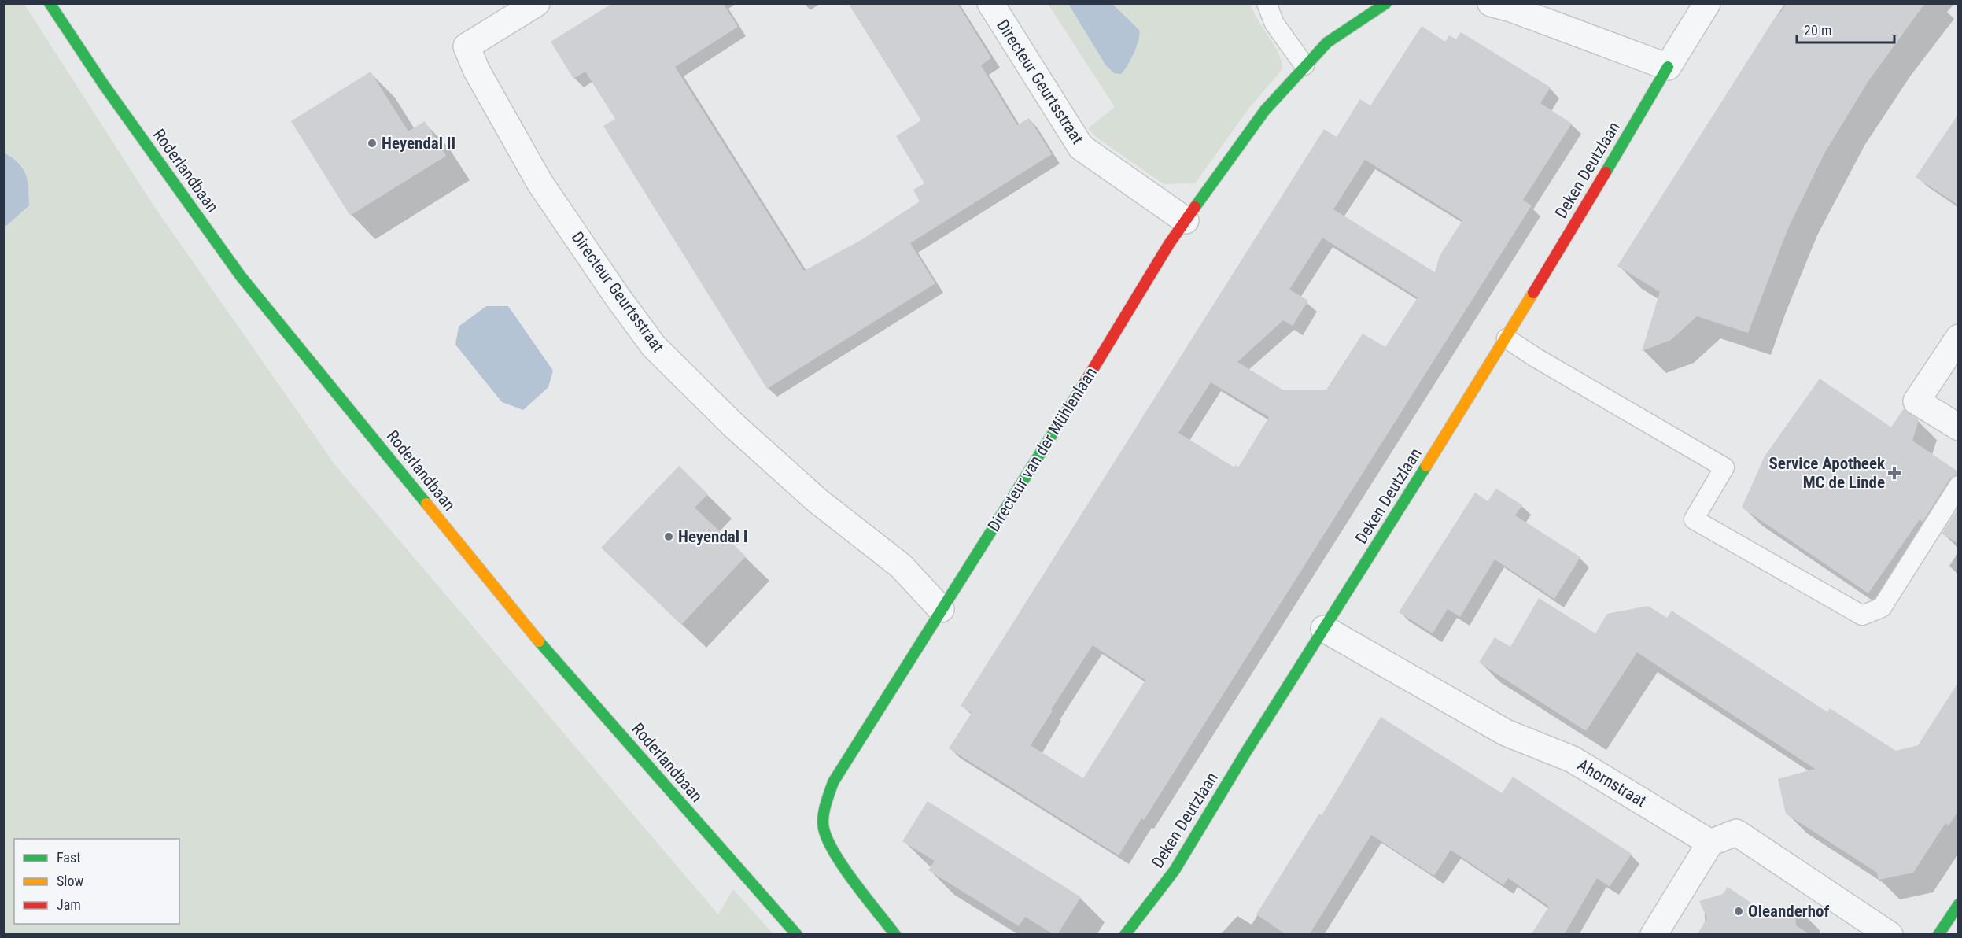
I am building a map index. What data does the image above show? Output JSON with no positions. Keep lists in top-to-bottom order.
{
  "streets": {
    "street": [
      "Directeur Geurtsstraat",
      "Deken Deutzlaan",
      "Roderlandbaan",
      "Directeur van der Mühlenlaan",
      "Ahornstraat"
    ]
  },
  "crossings": [
    ["Directeur Geurtsstraat", "Directeur van der Mühlenlaan"],
    ["Deken Deutzlaan", "Ahornstraat"]
  ],
  "places": {
    "other": ["Heyendal II", "Heyendal I", "Oleanderhof"],
    "health": ["Service Apotheek MC de Linde"]
  },
  "legend": ["Fast", "Slow", "Jam"],
  "scale_bar": "20 m"
}
